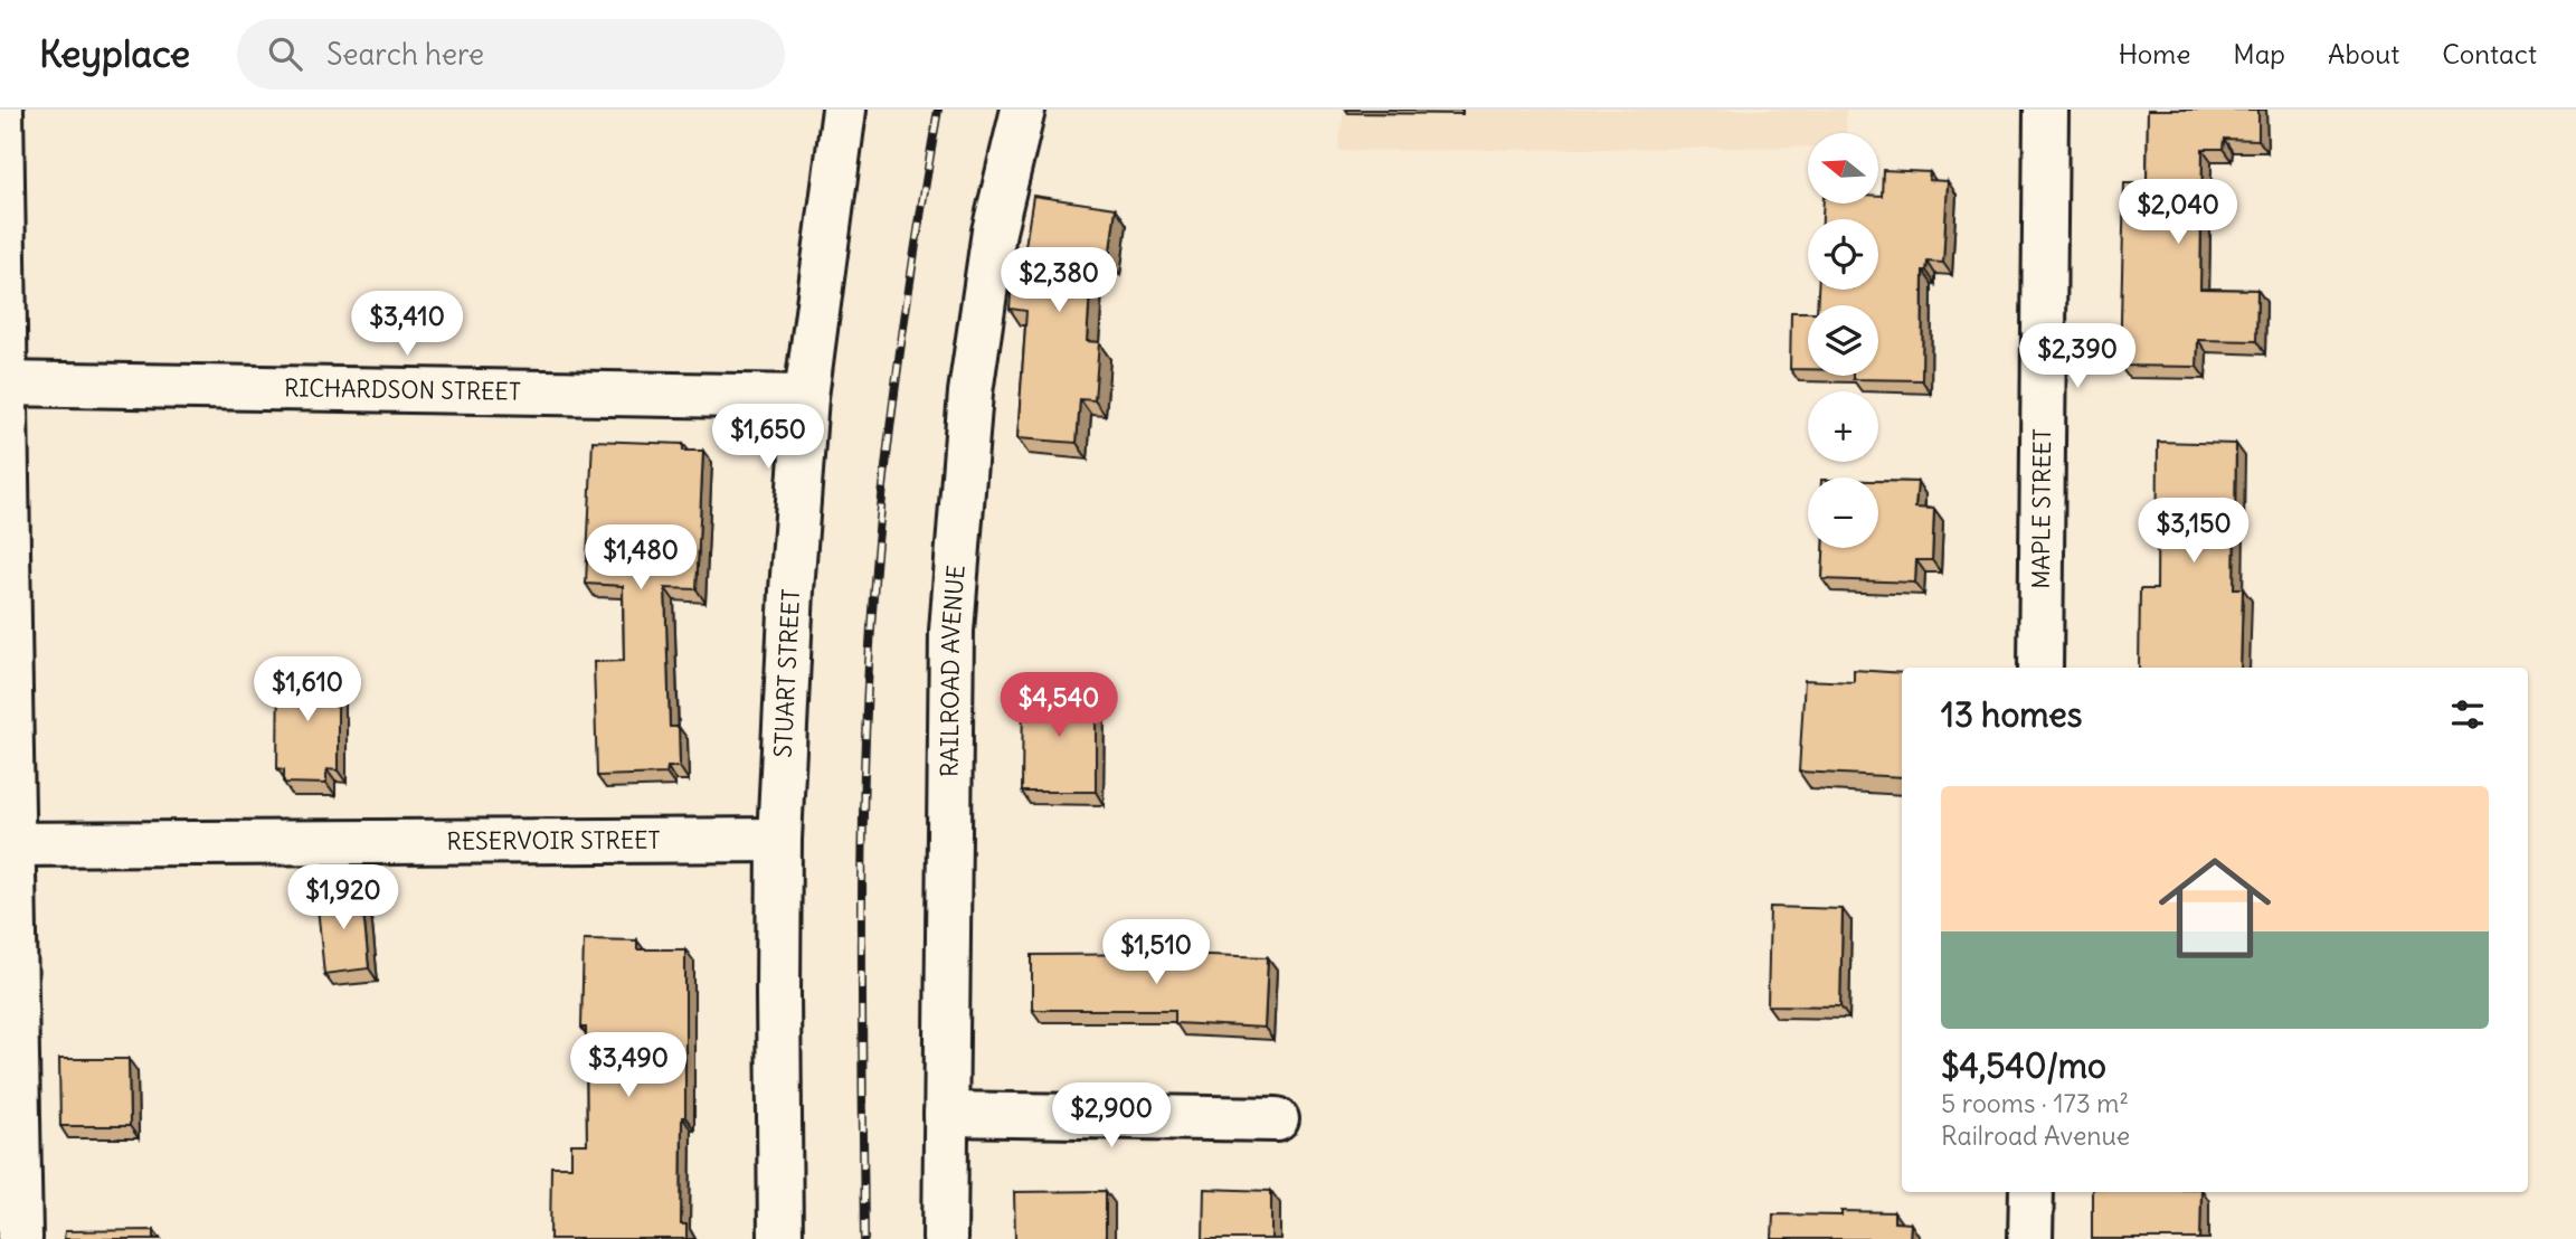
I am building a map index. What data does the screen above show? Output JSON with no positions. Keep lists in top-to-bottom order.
{
  "streets": {
    "street": [
      "RICHARDSON STREET",
      "MAPLE STREET",
      "RAILROAD AVENUE",
      "STUART STREET",
      "RESERVOIR STREET"
    ]
  },
  "crossings": [
    ["RICHARDSON STREET", "STUART STREET"],
    ["STUART STREET", "RESERVOIR STREET"]
  ],
  "north": "left",
  "page": {
    "header": "Keyplace",
    "search": "Search here",
    "nav": [
      "Home",
      "Map",
      "About",
      "Contact"
    ],
    "map_buttons": ["+", "−"],
    "price": [
      "$2,040",
      "$2,380",
      "$3,410",
      "$2,390",
      "$1,650",
      "$3,150",
      "$1,480",
      "$1,610",
      "$4,540",
      "$1,920",
      "$1,510",
      "$3,490",
      "$2,900"
    ],
    "heading": "13 homes",
    "list": [
      {
        "name": "$4,540/mo",
        "note": "5 rooms · 173 m² · Railroad Avenue"
      }
    ]
  }
}
